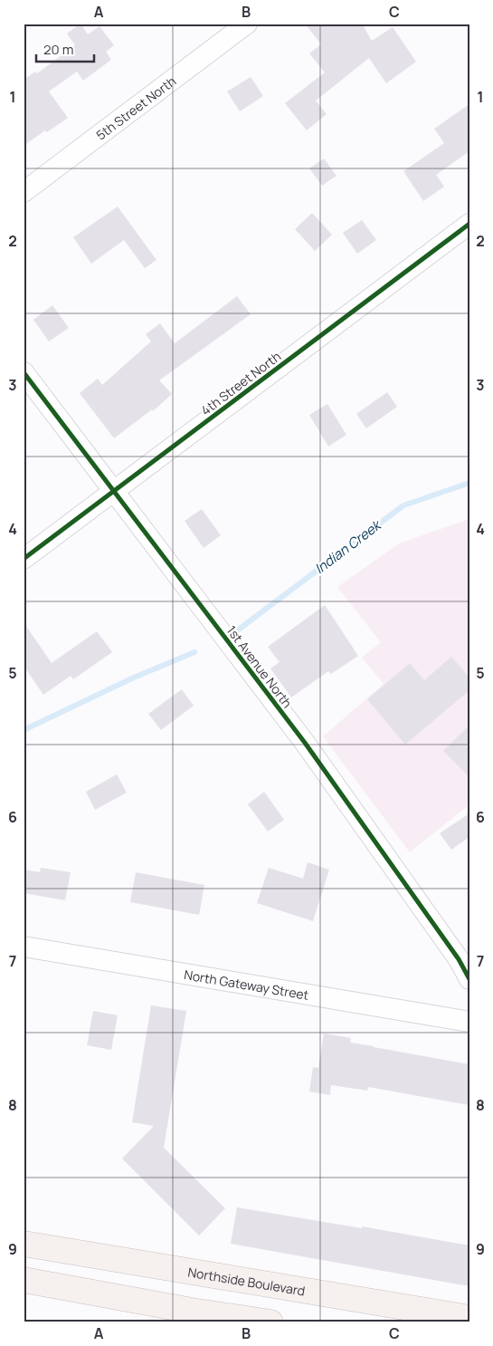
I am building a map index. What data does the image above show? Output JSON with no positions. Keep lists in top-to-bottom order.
{
  "streets": {
    "main road": ["Northside Boulevard"],
    "street": [
      "5th Street North",
      "4th Street North",
      "1st Avenue North",
      "North Gateway Street"
    ]
  },
  "crossings": [
    ["4th Street North", "1st Avenue North"]
  ],
  "water": ["Indian Creek"],
  "scale_bar": "20 m",
  "grid": {
    "columns": ["A", "B", "C"],
    "rows": [
      "1",
      "2",
      "3",
      "4",
      "5",
      "6",
      "7",
      "8",
      "9"
    ]
  }
}
